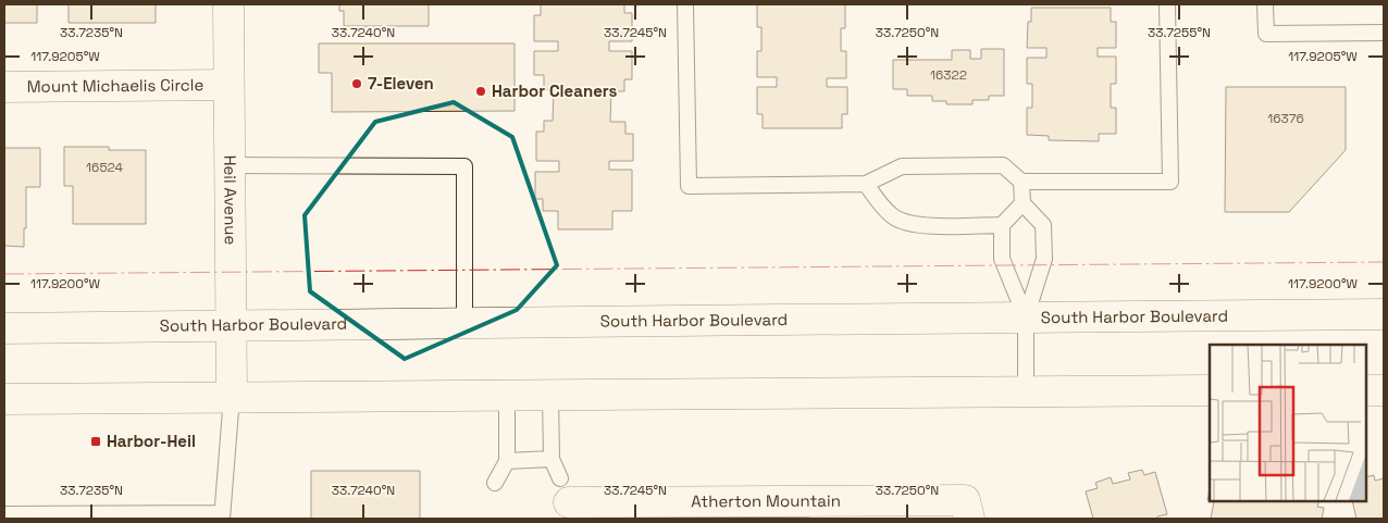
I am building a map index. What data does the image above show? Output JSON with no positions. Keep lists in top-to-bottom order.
{
  "streets": {
    "main road": [
      "Mount Michaelis Circle",
      "Heil Avenue",
      "South Harbor Boulevard",
      "Atherton Mountain"
    ]
  },
  "crossings": [
    ["Mount Michaelis Circle", "Heil Avenue"],
    ["Heil Avenue", "South Harbor Boulevard"]
  ],
  "places": {
    "other": ["7-Eleven", "Harbor Cleaners"],
    "transit": ["Harbor-Heil"]
  },
  "house_numbers": ["16322", "16376", "16524"],
  "coordinates": [
    "33.7235°N",
    "33.7240°N",
    "33.7245°N",
    "33.7250°N",
    "33.7255°N",
    "117.9205°W",
    "117.9200°W"
  ]
}
